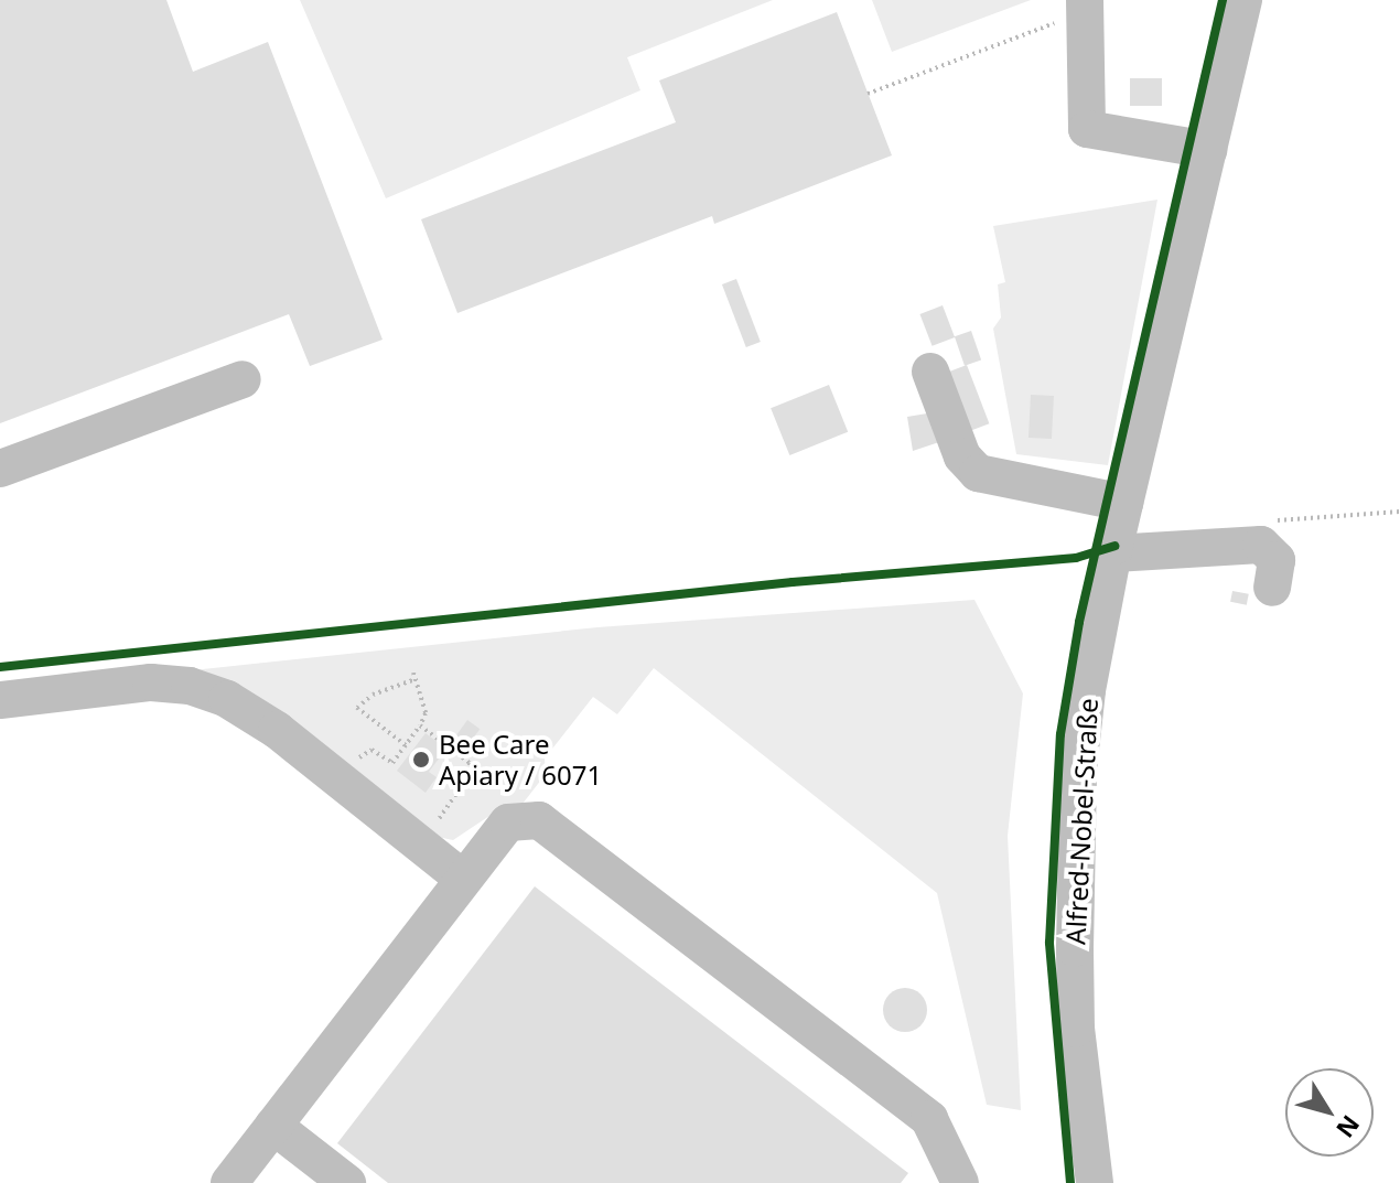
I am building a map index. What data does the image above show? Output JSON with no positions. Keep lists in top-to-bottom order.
{
  "streets": {
    "street": ["Alfred-Nobel-Straße"]
  },
  "places": ["Bee Care Apiary / 6071"],
  "north": "bottom right"
}
